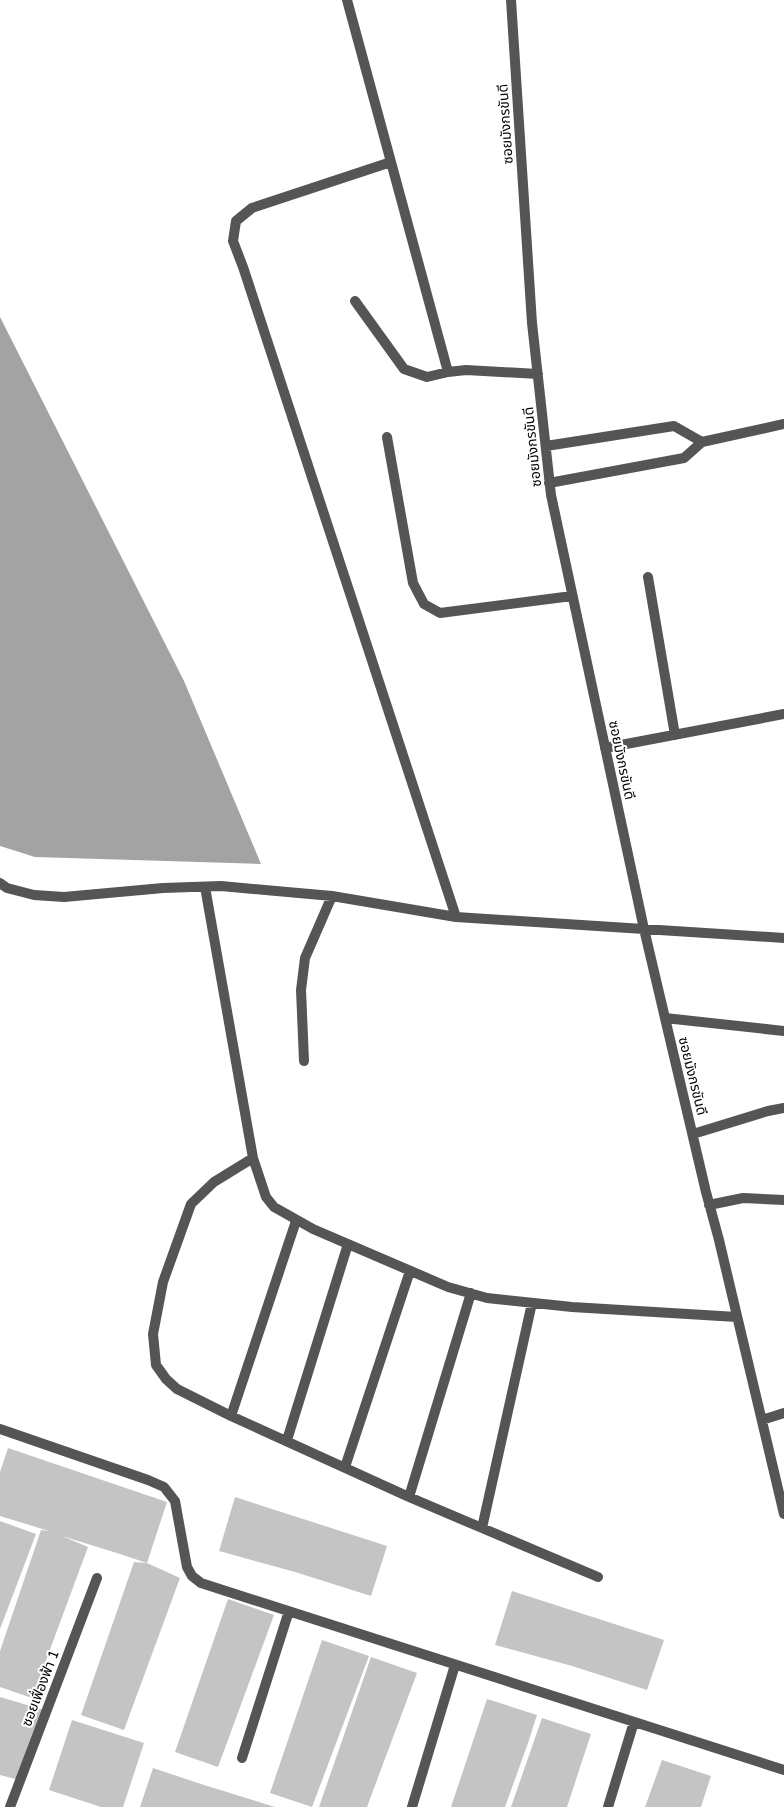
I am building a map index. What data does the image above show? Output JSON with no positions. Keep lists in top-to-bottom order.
{
  "streets": {
    "street": ["ซอยมังกรขันดี", "ซอยเฟื่องฟ้า 1"]
  }
}
